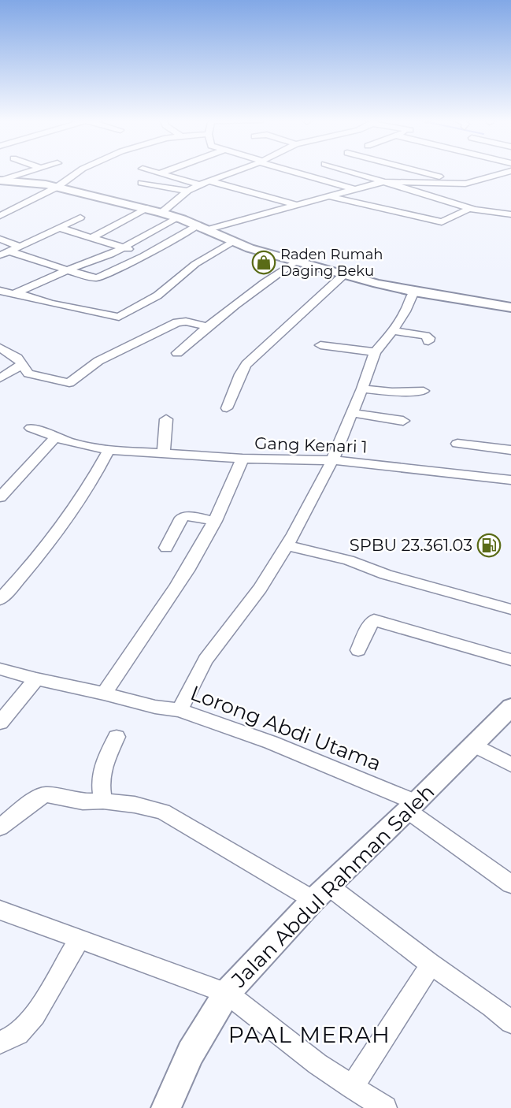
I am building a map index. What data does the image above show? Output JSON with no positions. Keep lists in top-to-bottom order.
{
  "streets": {
    "main road": ["Jalan Abdul Rahman Saleh"],
    "street": ["Gang Kenari 1", "Lorong Abdi Utama"]
  },
  "crossings": [
    ["Lorong Abdi Utama", "Jalan Abdul Rahman Saleh"]
  ],
  "districts": ["PAAL MERAH"],
  "places": {
    "shop": ["Raden Rumah Daging Beku"],
    "fuel station": ["SPBU 23.361.03"]
  }
}
